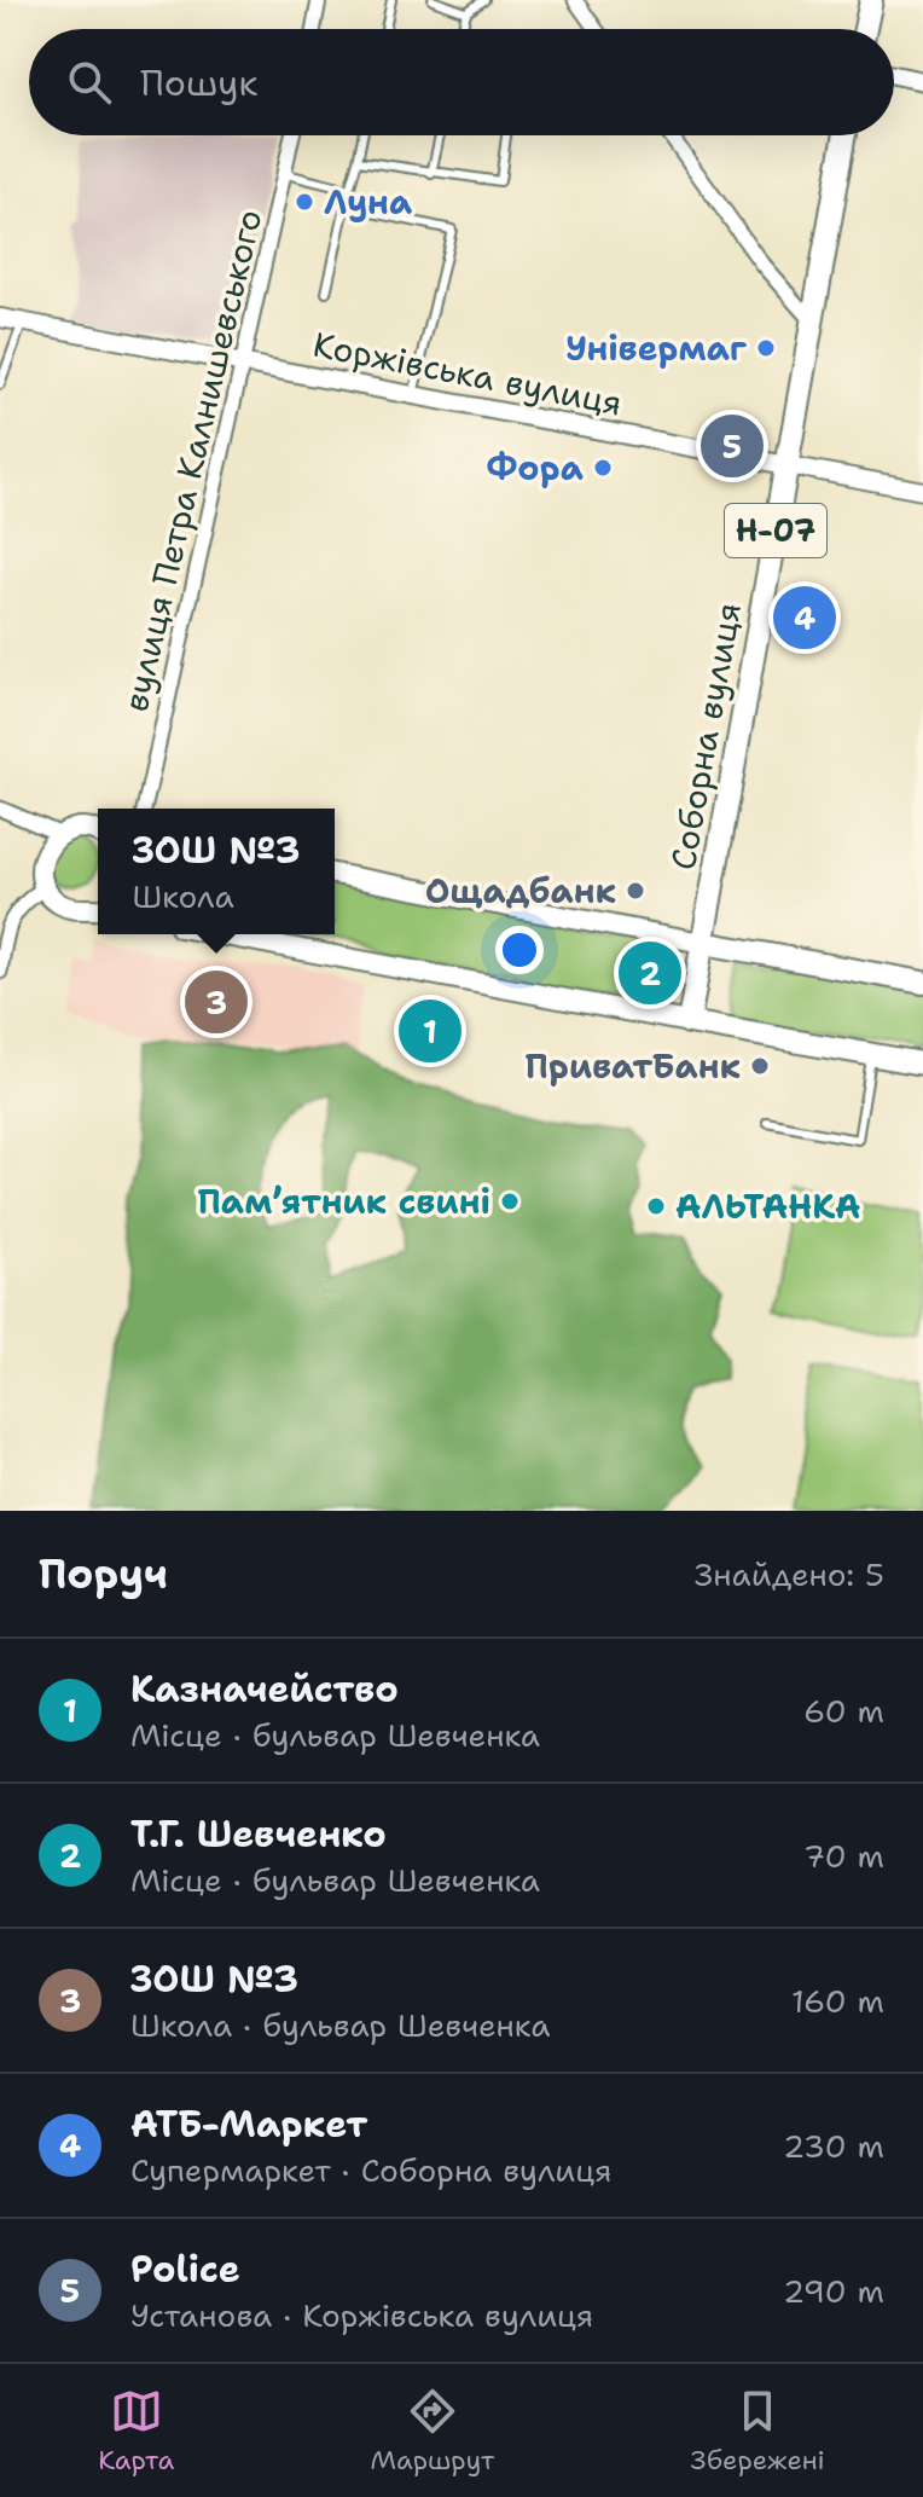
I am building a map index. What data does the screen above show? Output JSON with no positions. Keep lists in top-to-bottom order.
{
  "streets": {
    "main road": ["Н-07", "Соборна вулиця"],
    "street": ["Коржівська вулиця", "вулиця Петра Калнишевського"]
  },
  "crossings": [
    ["Коржівська вулиця", "вулиця Петра Калнишевського"],
    ["Коржівська вулиця", "Соборна вулиця"]
  ],
  "places": [
    "Луна",
    "Універмаг",
    "Фора",
    "Ощадбанк",
    "ПриватБанк",
    "Памʼятник свині",
    "АЛЬТАНКА"
  ],
  "page": {
    "search": "Пошук",
    "pins": [
      "5",
      "4",
      "2",
      "3",
      "1"
    ],
    "popup": ["ЗОШ №3", "Школа"],
    "heading": ["Поруч", "Знайдено: 5"],
    "list": [
      {
        "mark": "1",
        "name": "Казначейство",
        "note": "Місце · бульвар Шевченка",
        "value": "60 m"
      },
      {
        "mark": "2",
        "name": "Т.Г. Шевченко",
        "note": "Місце · бульвар Шевченка",
        "value": "70 m"
      },
      {
        "mark": "3",
        "name": "ЗОШ №3",
        "note": "Школа · бульвар Шевченка",
        "value": "160 m"
      },
      {
        "mark": "4",
        "name": "АТБ-Маркет",
        "note": "Супермаркет · Соборна вулиця",
        "value": "230 m"
      },
      {
        "mark": "5",
        "name": "Police",
        "note": "Установа · Коржівська вулиця",
        "value": "290 m"
      }
    ],
    "nav": ["Карта", "Маршрут", "Збережені"]
  }
}
